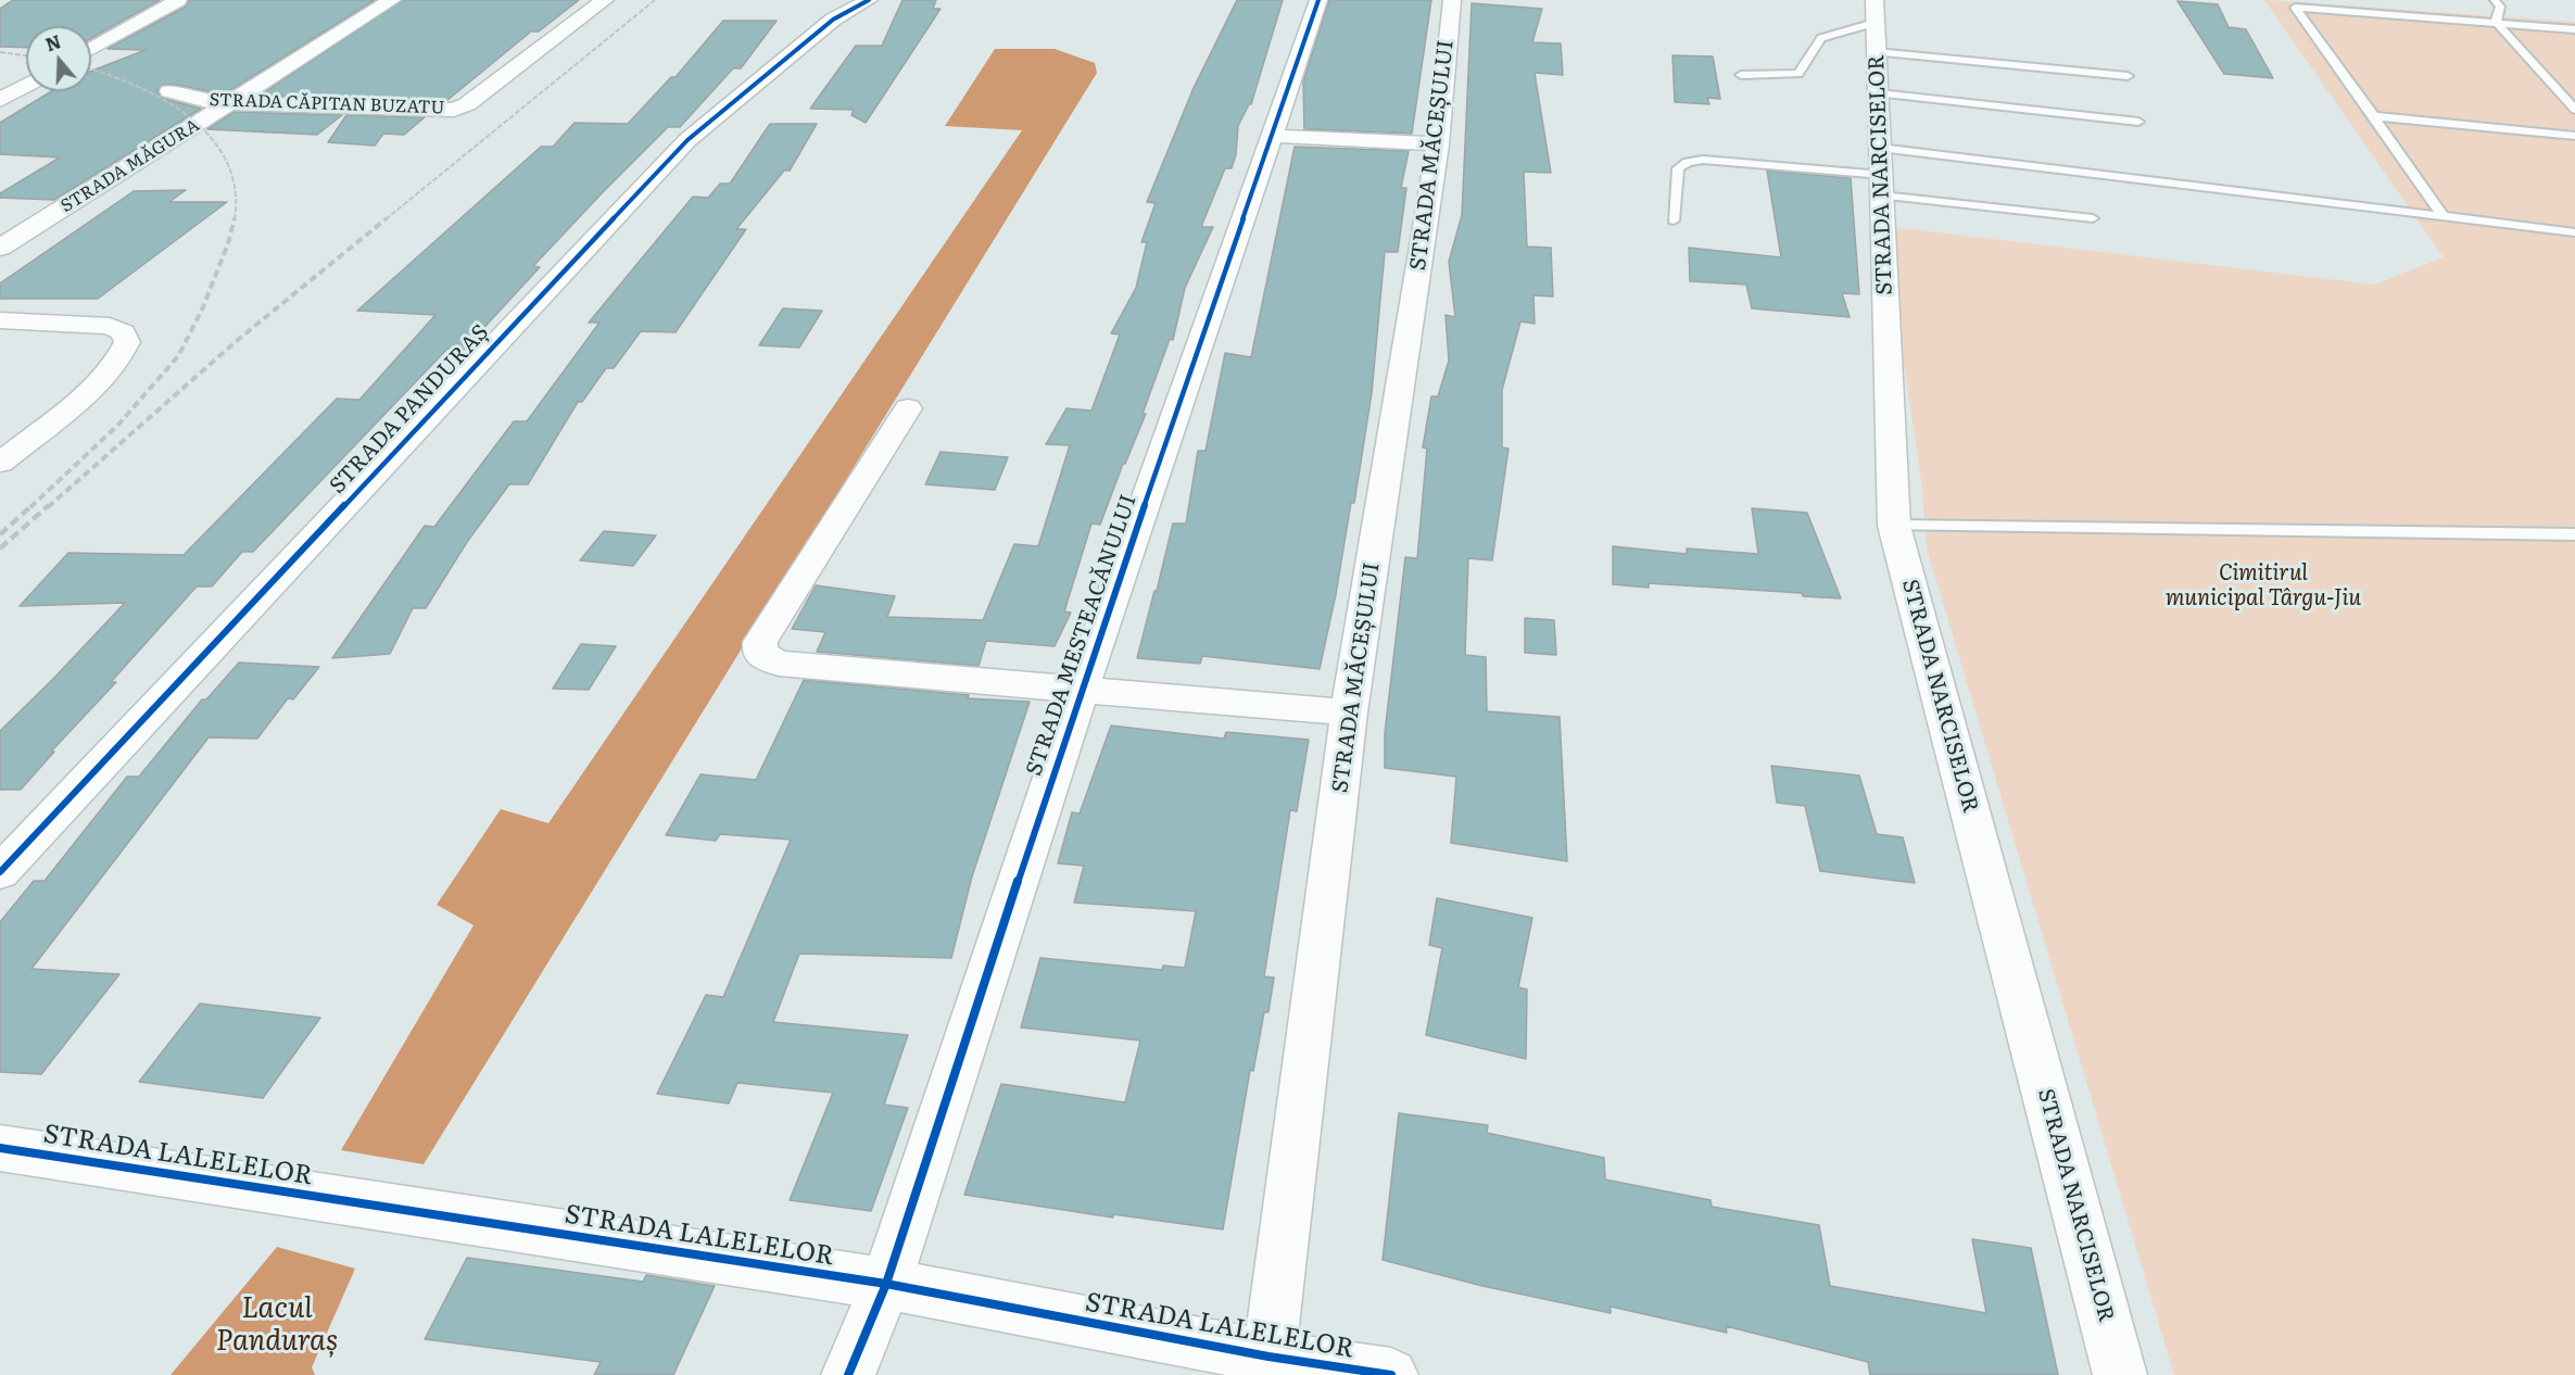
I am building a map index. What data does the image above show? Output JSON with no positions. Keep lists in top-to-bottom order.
{
  "streets": {
    "street": [
      "STRADA CĂPITAN BUZATU",
      "STRADA MĂCEȘULUI",
      "STRADA MĂGURA",
      "STRADA NARCISELOR",
      "STRADA PANDURAȘ",
      "STRADA MESTEACĂNULUI",
      "STRADA LALELELOR"
    ]
  },
  "crossings": [
    ["STRADA CĂPITAN BUZATU", "STRADA MĂGURA"],
    ["STRADA MĂCEȘULUI", "STRADA LALELELOR"],
    ["STRADA MESTEACĂNULUI", "STRADA LALELELOR"]
  ],
  "water": ["Lacul Panduraș"],
  "parks": ["Cimitirul municipal Târgu-Jiu"],
  "north": "top"
}
